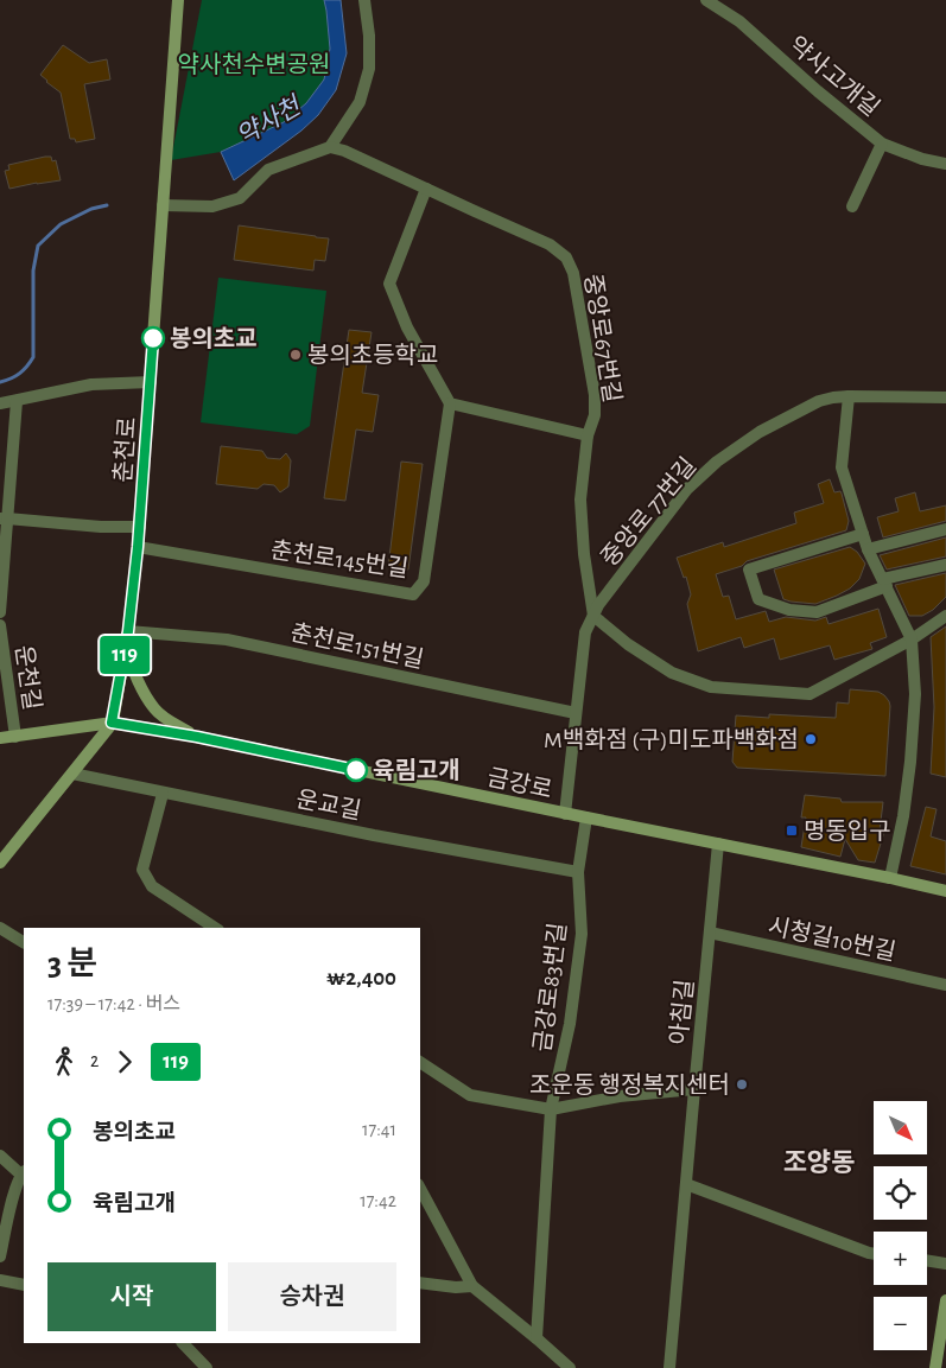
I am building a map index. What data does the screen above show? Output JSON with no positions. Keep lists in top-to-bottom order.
{
  "streets": {
    "street": [
      "약사고개길",
      "중앙로67번길",
      "춘천로",
      "중앙로 77번길",
      "춘천로145번길",
      "춘천로151번길",
      "운천길",
      "금강로",
      "운교길",
      "시청길10번길",
      "금강로83번길",
      "아침길"
    ]
  },
  "crossings": [
    ["중앙로67번길", "중앙로 77번길"],
    ["춘천로", "춘천로145번길"],
    ["춘천로", "춘천로151번길"],
    ["춘천로", "금강로"],
    ["춘천로", "운교길"],
    ["운천길", "금강로"],
    ["금강로", "금강로83번길"],
    ["금강로", "아침길"],
    ["운교길", "금강로83번길"],
    ["시청길10번길", "아침길"]
  ],
  "districts": ["조양동"],
  "water": ["약사천"],
  "parks": ["약사천수변공원"],
  "places": {
    "other": [
      "봉의초교",
      "봉의초등학교",
      "M백화점 (구)미도파백화점",
      "육림고개",
      "조운동 행정복지센터"
    ],
    "transit": ["명동입구"]
  },
  "lines": ["bus line 119"],
  "north": "bottom right",
  "page": {
    "on_map": "119",
    "heading": ["3 분", "17:39 – 17:42 · 버스", "₩2,400"],
    "legs": ["2", "119"],
    "list": [
      {
        "name": "봉의초교",
        "value": "17:41"
      },
      {
        "name": "육림고개",
        "value": "17:42"
      }
    ],
    "map_buttons": ["+", "−"],
    "buttons": ["시작", "승차권"]
  }
}
